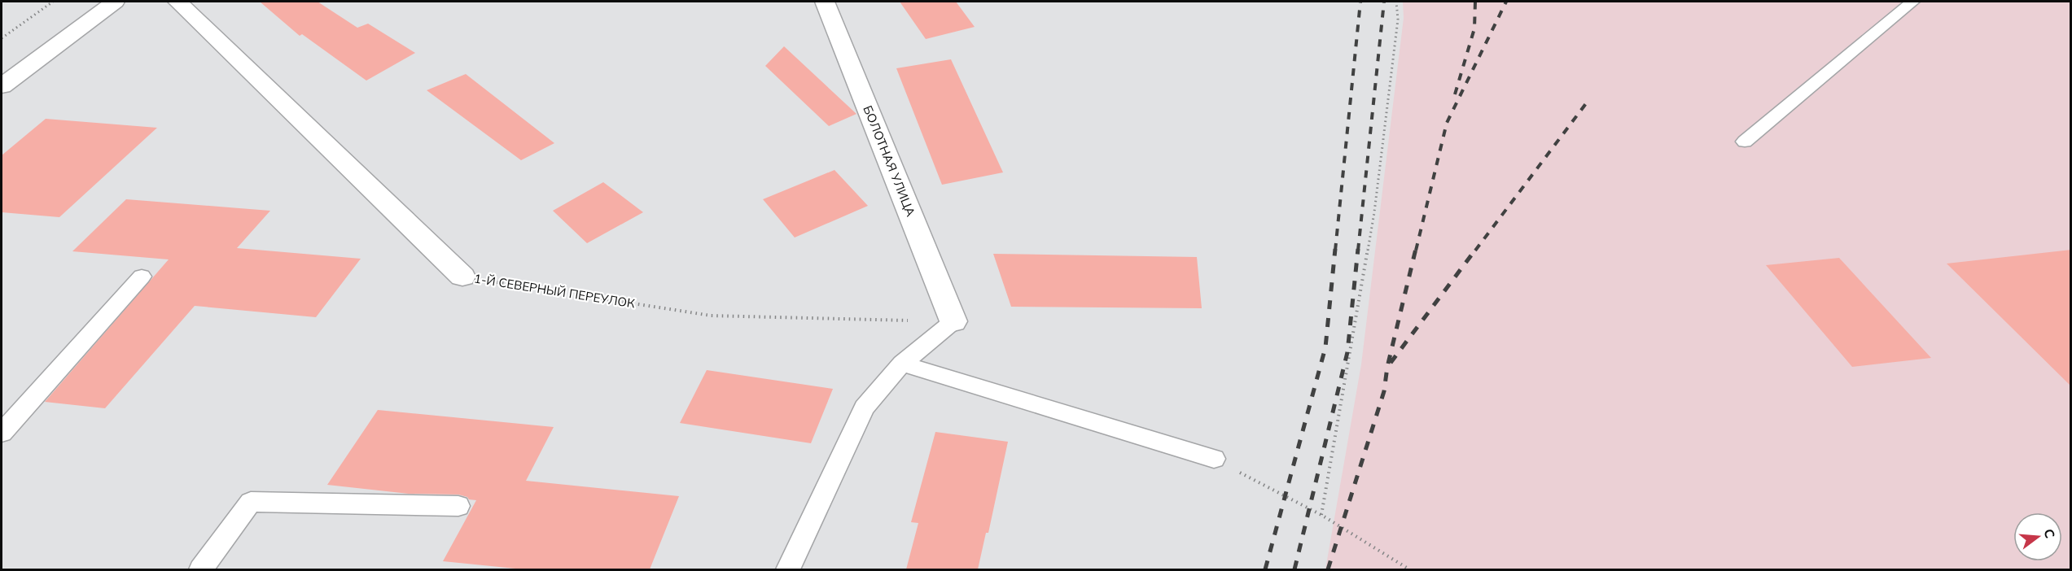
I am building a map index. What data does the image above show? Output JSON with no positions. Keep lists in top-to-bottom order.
{
  "streets": {
    "street": ["БОЛОТНАЯ УЛИЦА", "1-Й СЕВЕРНЫЙ ПЕРЕУЛОК"]
  },
  "crossings": [
    ["БОЛОТНАЯ УЛИЦА", "1-Й СЕВЕРНЫЙ ПЕРЕУЛОК"]
  ],
  "north": "right"
}
